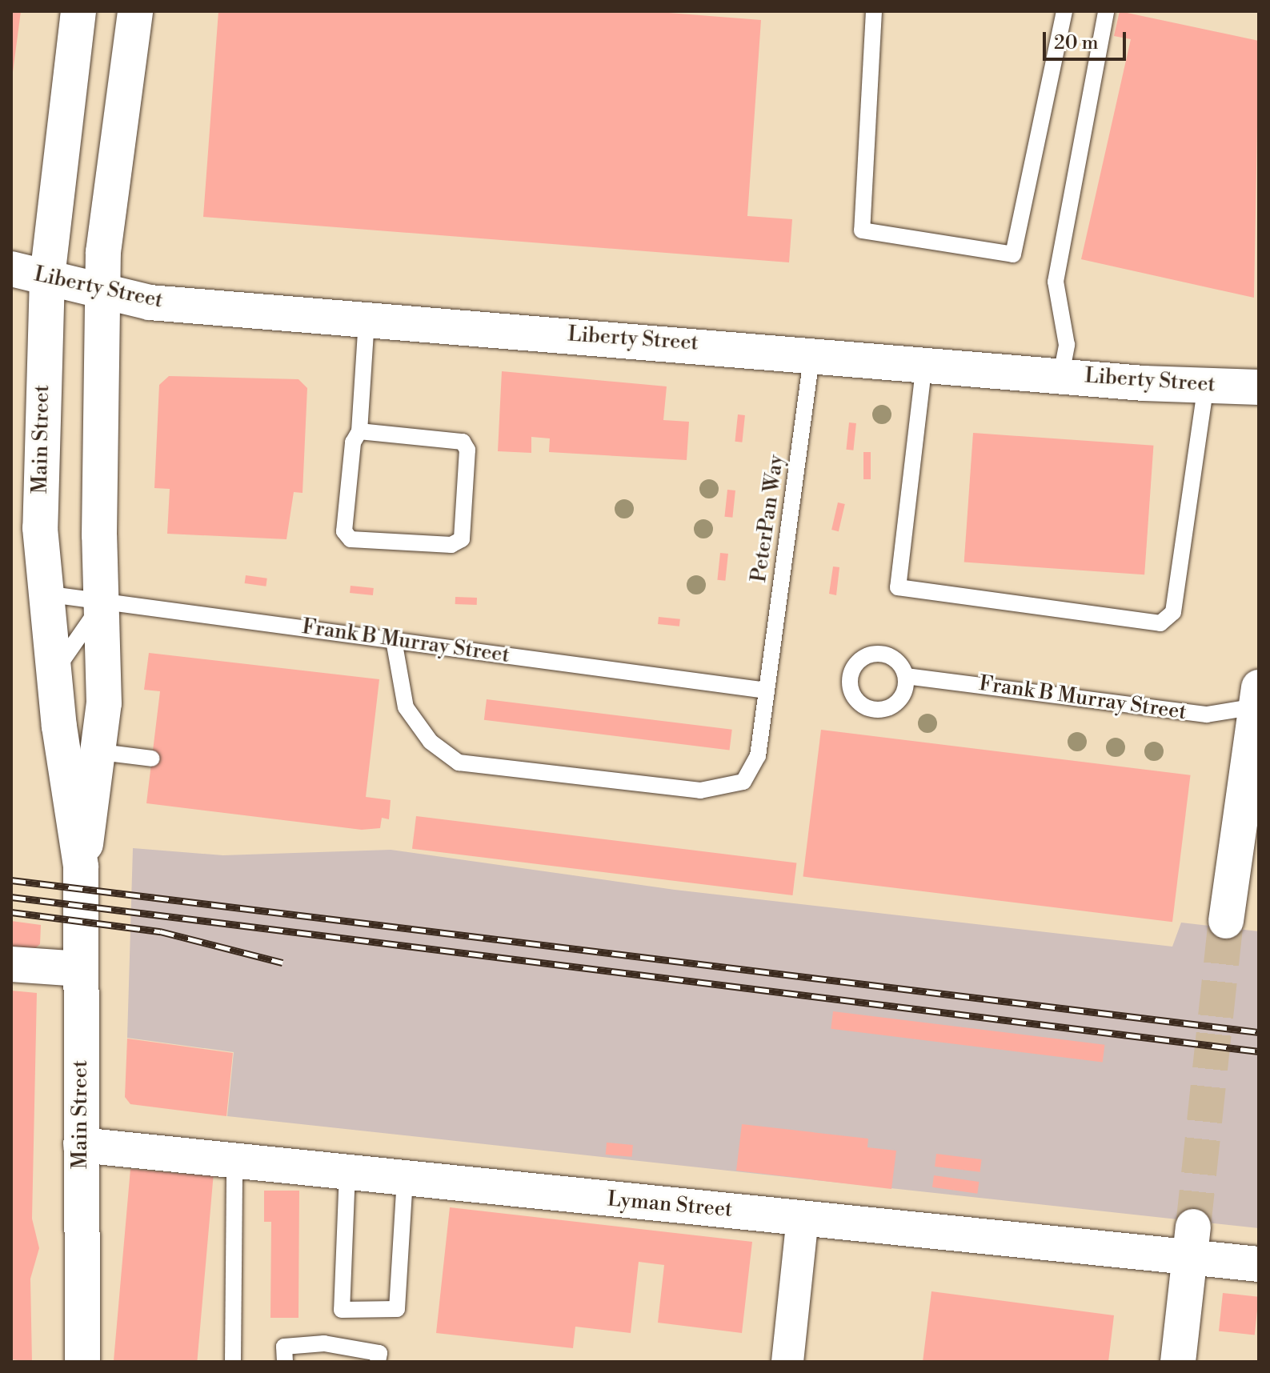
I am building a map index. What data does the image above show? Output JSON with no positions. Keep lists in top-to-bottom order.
{
  "streets": {
    "main road": ["Liberty Street", "Main Street", "Lyman Street"],
    "lane": ["PeterPan Way", "Frank B Murray Street"]
  },
  "crossings": [
    ["Liberty Street", "Main Street"],
    ["Liberty Street", "PeterPan Way"],
    ["Main Street", "Frank B Murray Street"],
    ["Main Street", "Lyman Street"],
    ["PeterPan Way", "Frank B Murray Street"]
  ],
  "scale_bar": "20 m"
}
